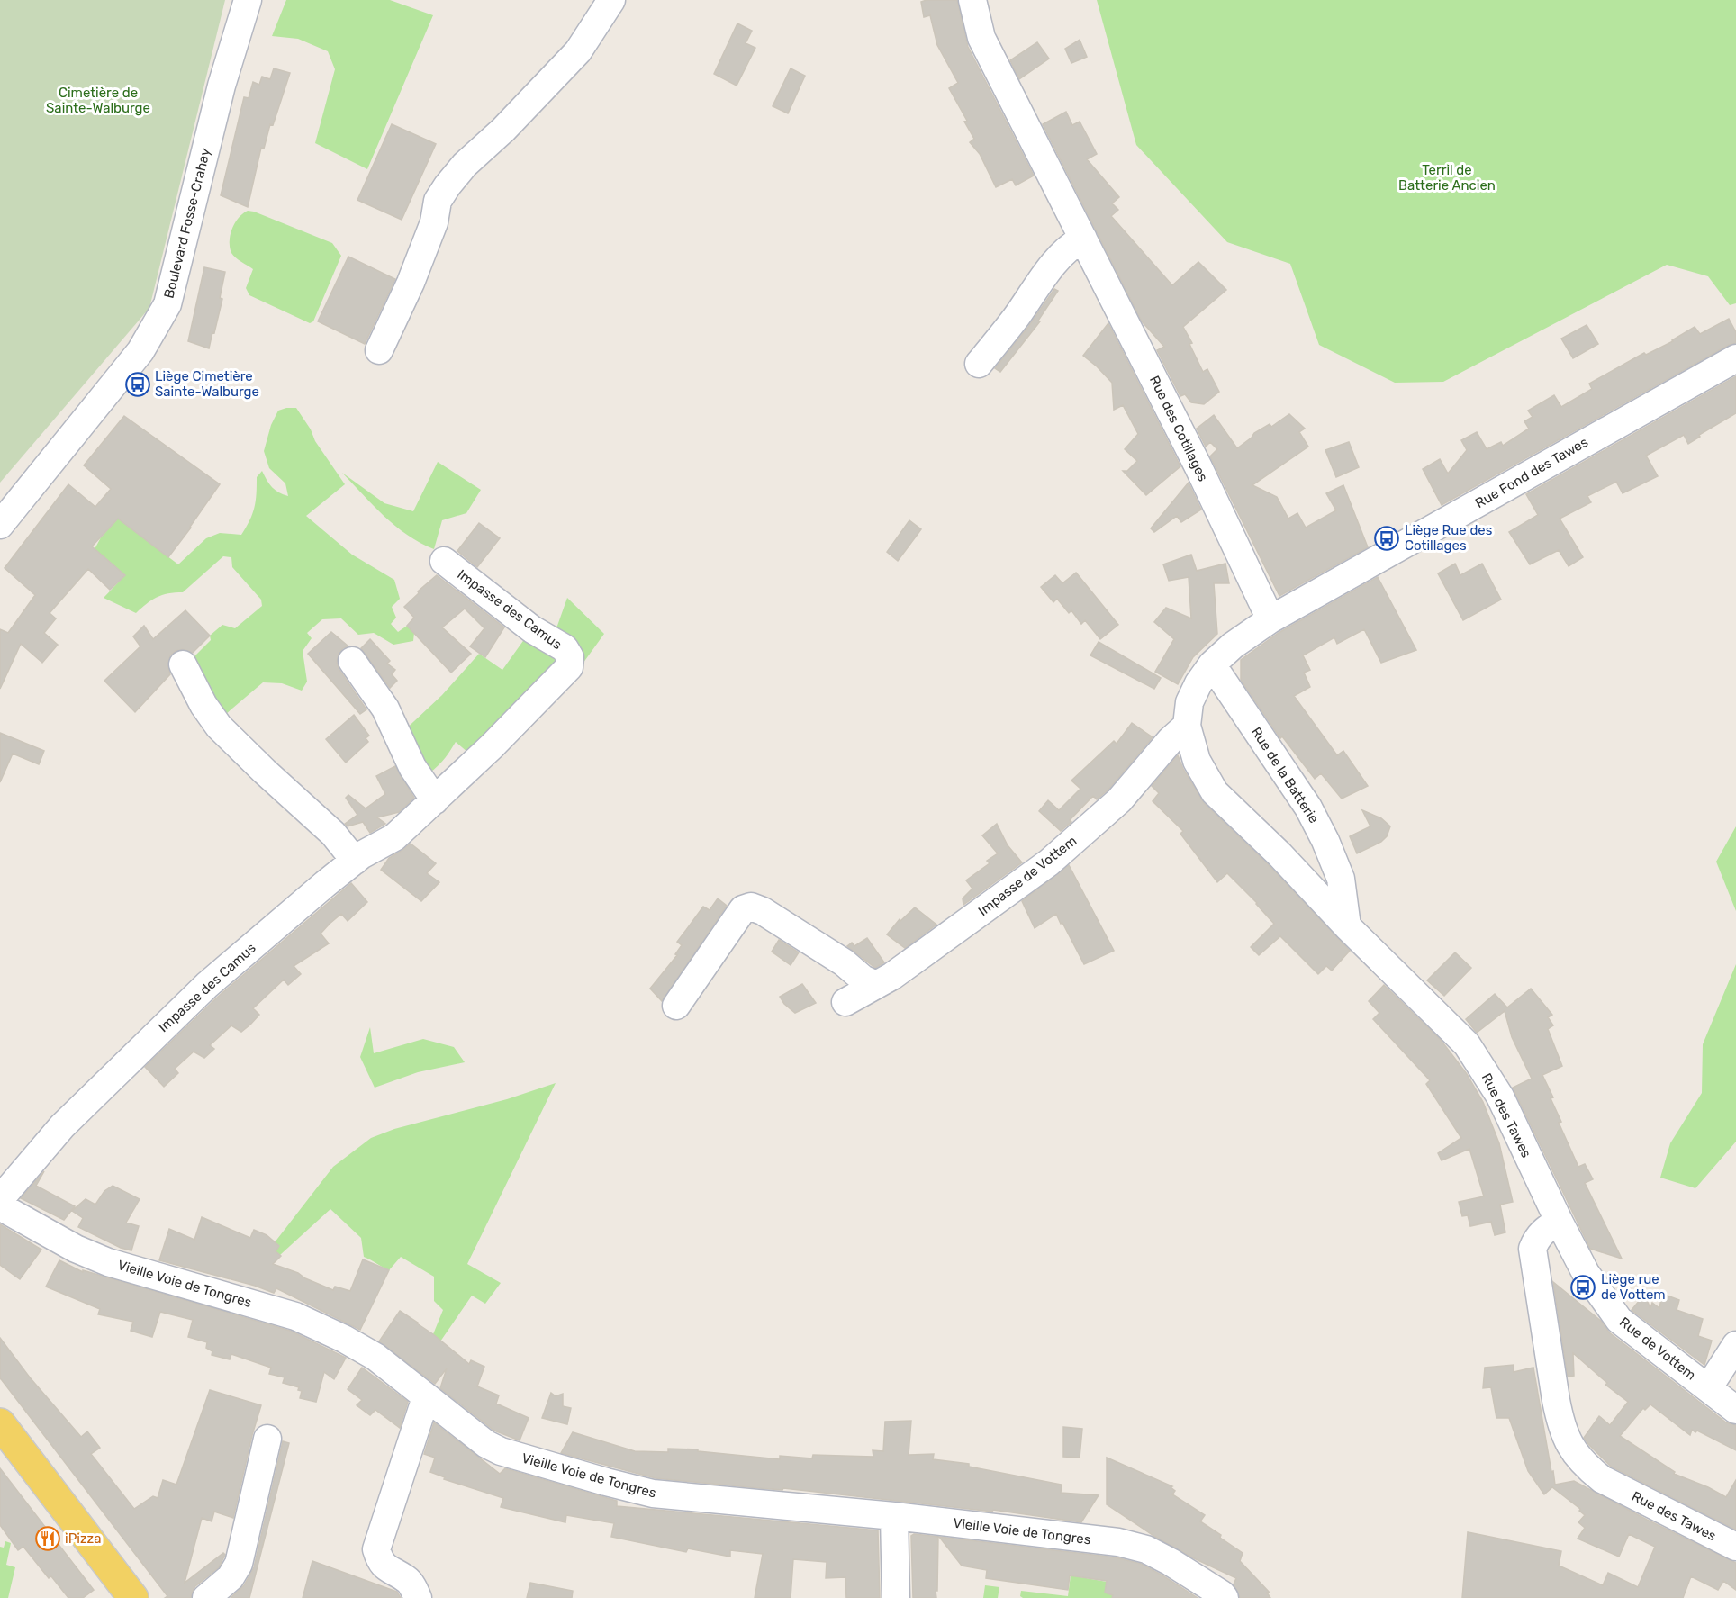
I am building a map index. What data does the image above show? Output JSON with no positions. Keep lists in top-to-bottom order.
{
  "streets": {
    "street": [
      "Boulevard Fosse-Crahay",
      "Rue des Cotillages",
      "Rue Fond des Tawes",
      "Impasse des Camus",
      "Rue de la Batterie",
      "Impasse de Vottem",
      "Rue des Tawes",
      "Vieille Voie de Tongres",
      "Rue de Vottem"
    ]
  },
  "crossings": [
    ["Rue des Cotillages", "Rue Fond des Tawes"],
    ["Rue des Cotillages", "Rue des Tawes"],
    ["Rue Fond des Tawes", "Rue des Tawes"],
    ["Rue de la Batterie", "Rue des Tawes"],
    ["Impasse de Vottem", "Rue des Tawes"],
    ["Rue des Tawes", "Rue de Vottem"]
  ],
  "parks": ["Cimetière de Sainte-Walburge", "Terril de Batterie Ancien"],
  "places": {
    "bus stop": ["Liège Cimetière Sainte-Walburge", "Liège Rue des Cotillages", "Liège rue de Vottem"],
    "restaurant": ["iPizza"]
  }
}
